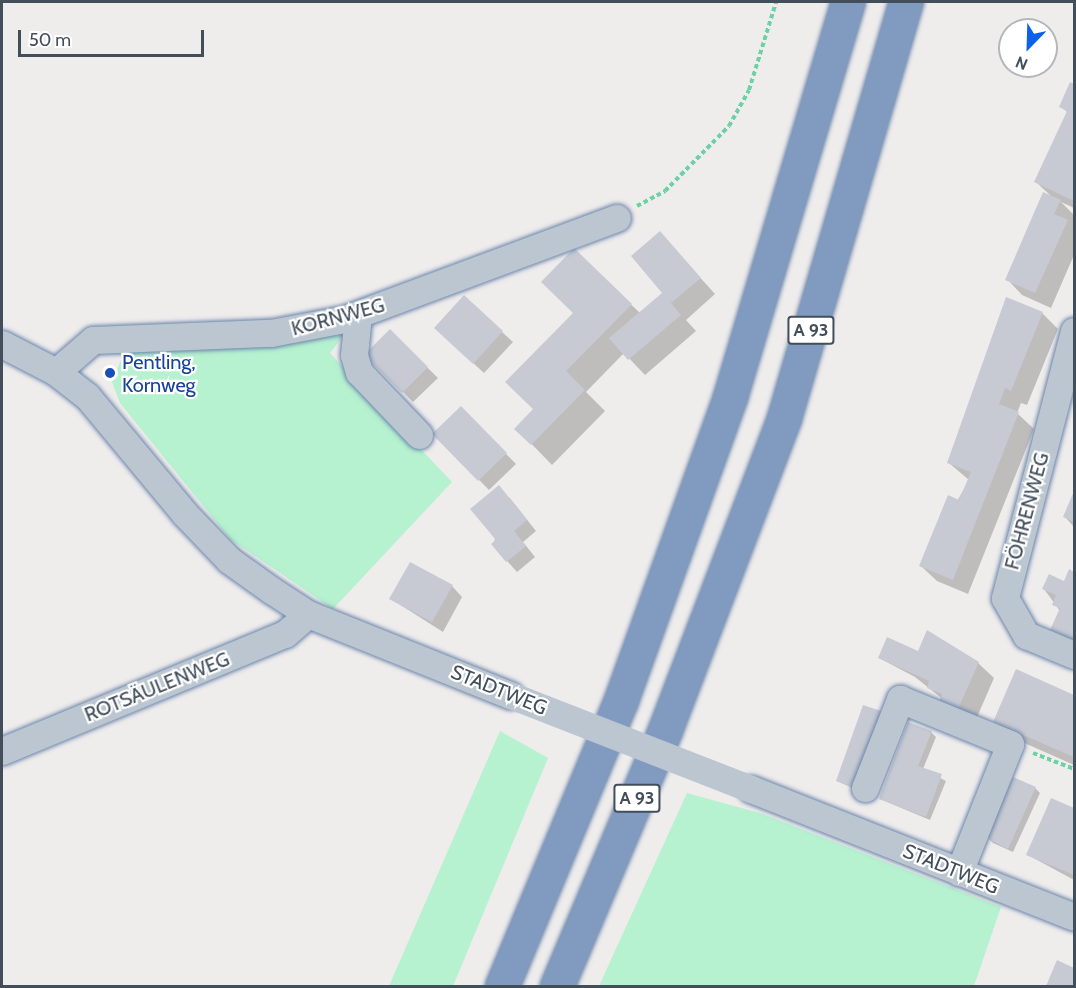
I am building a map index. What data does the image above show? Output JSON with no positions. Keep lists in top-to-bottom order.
{
  "streets": {
    "highway": ["A 93"],
    "street": [
      "KORNWEG",
      "FÖHRENWEG",
      "ROTSÄULENWEG",
      "STADTWEG"
    ]
  },
  "crossings": [
    ["KORNWEG", "STADTWEG"],
    ["ROTSÄULENWEG", "STADTWEG"]
  ],
  "places": ["Pentling, Kornweg"],
  "scale_bar": "50 m",
  "north": "bottom left"
}
